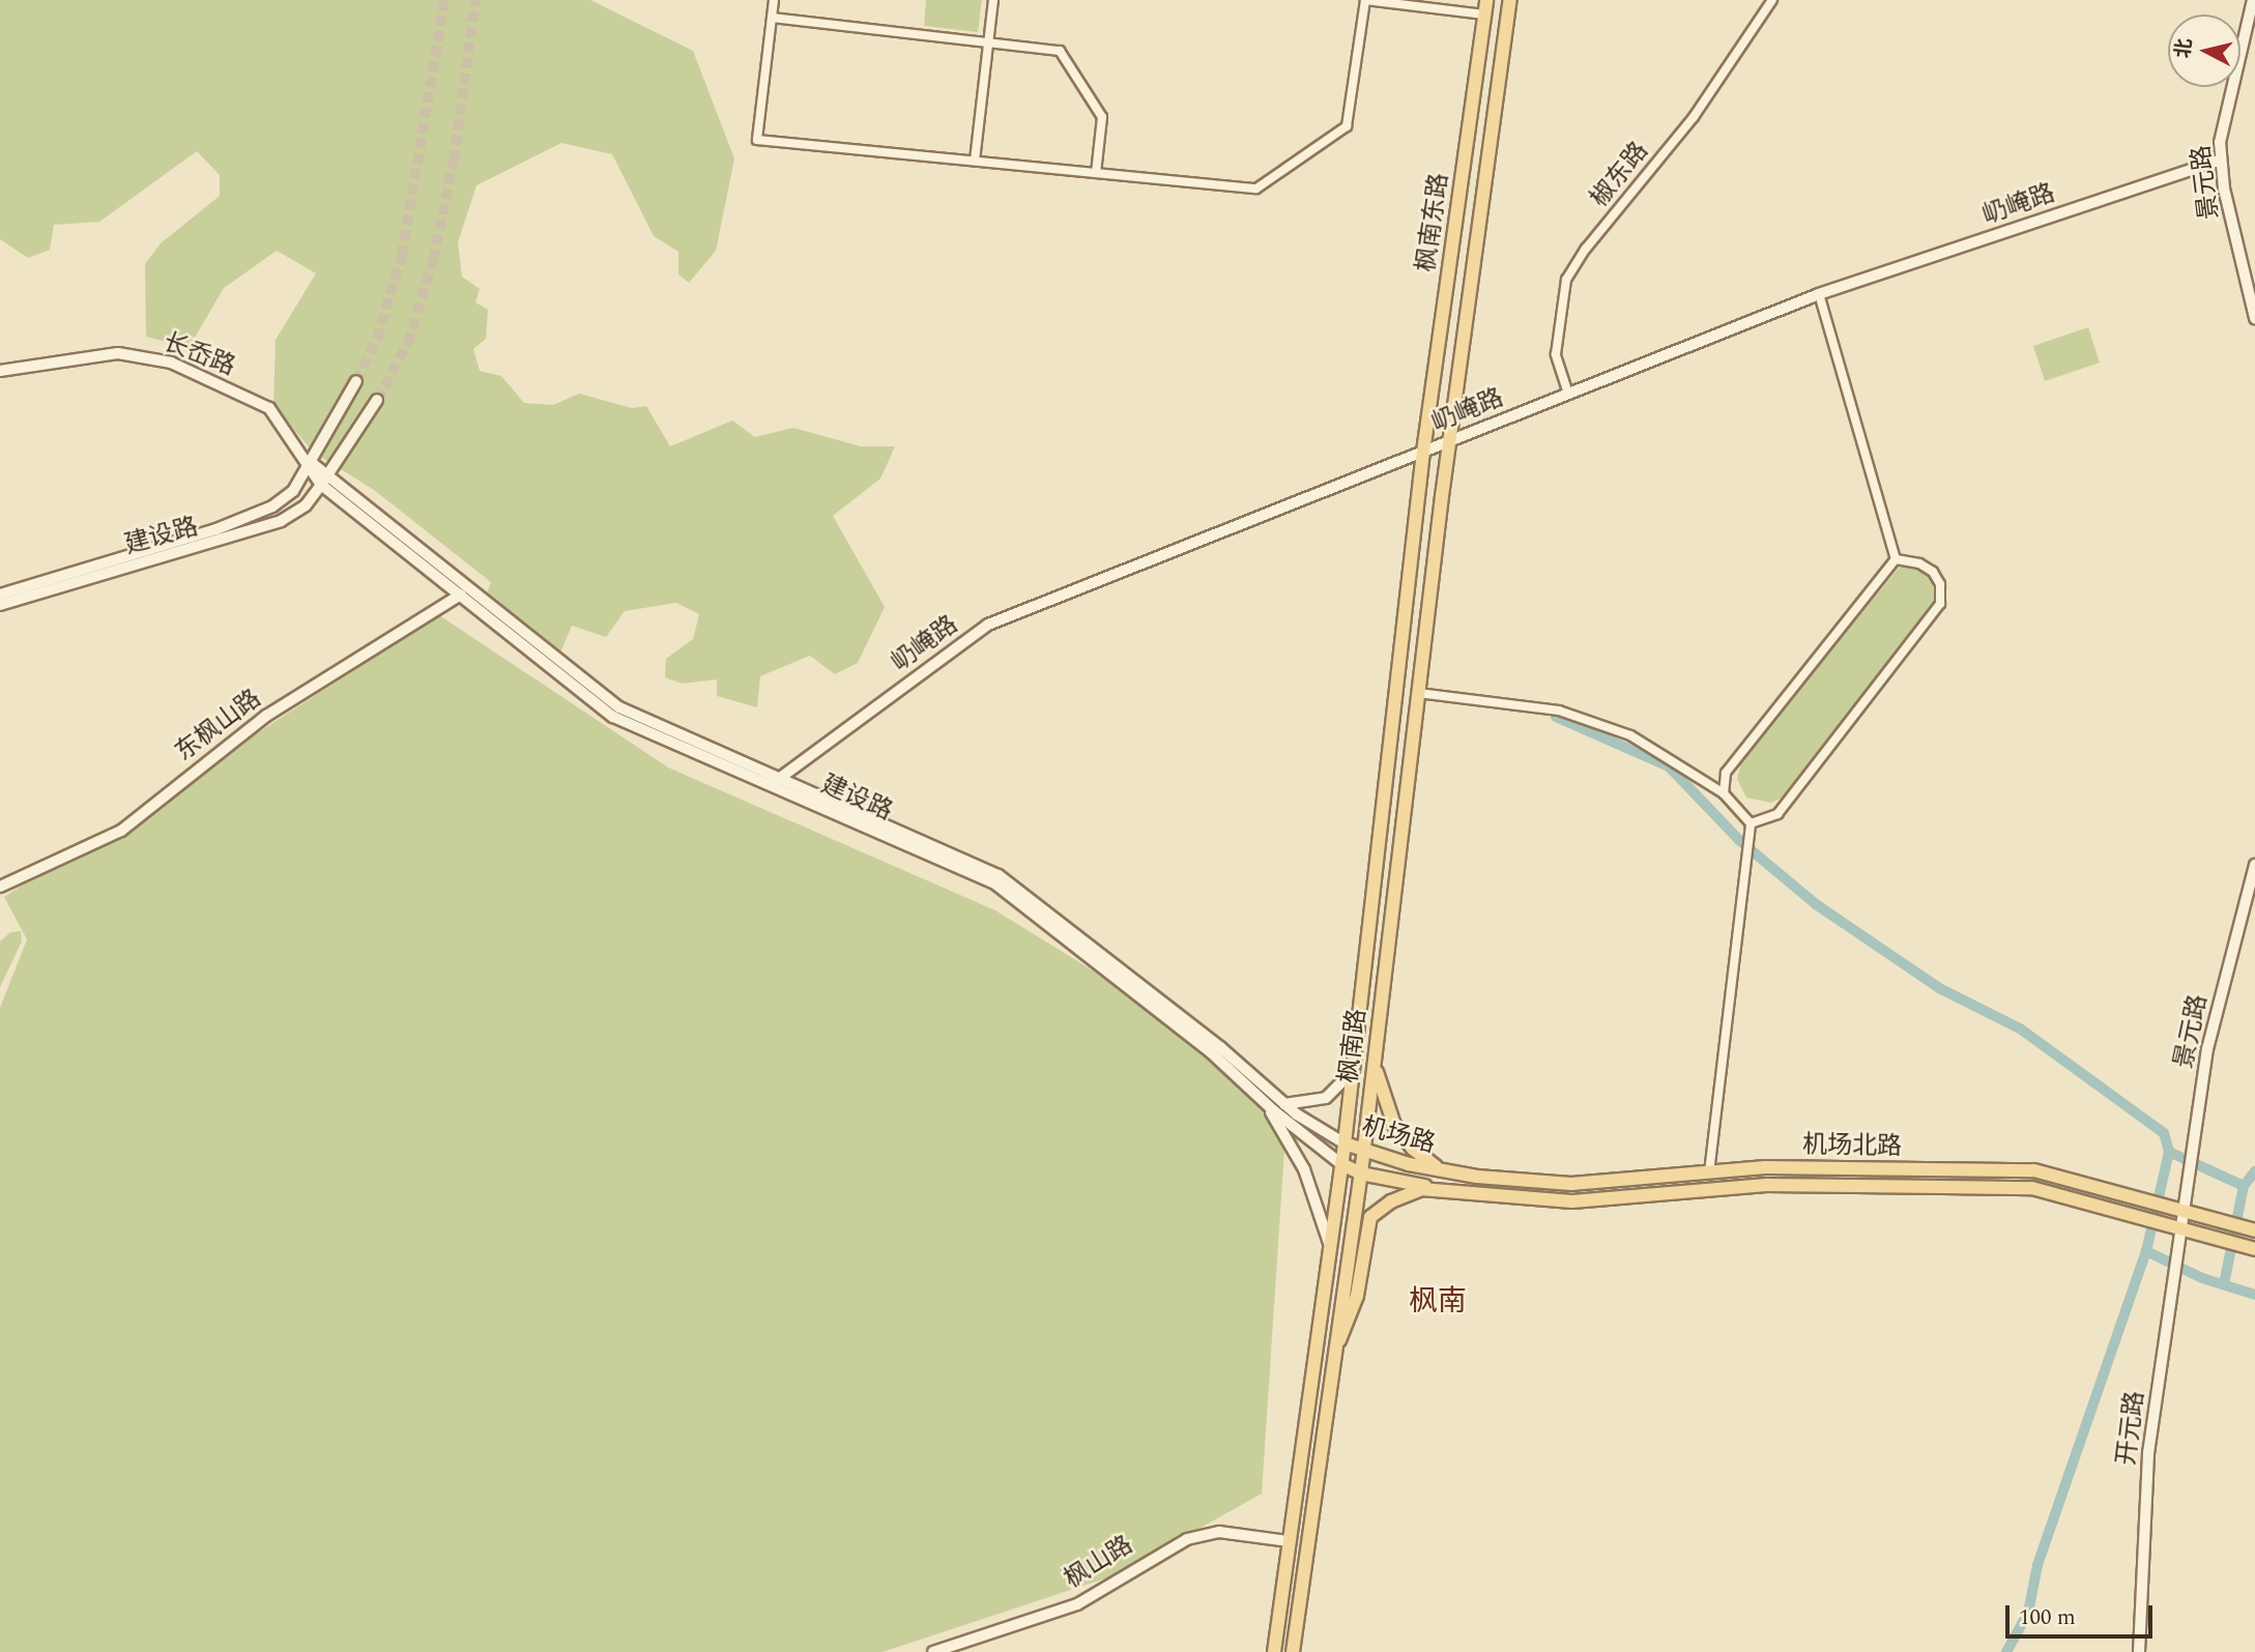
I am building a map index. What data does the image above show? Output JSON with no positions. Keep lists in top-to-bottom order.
{
  "streets": {
    "main road": [
      "景元路",
      "屷崦路",
      "枫南东路",
      "长岙路",
      "建设路",
      "东枫山路",
      "枫南路",
      "机场路",
      "机场北路",
      "开元路",
      "枫山路"
    ],
    "street": ["椒东路"]
  },
  "crossings": [
    ["椒东路", "屷崦路"],
    ["景元路", "屷崦路"],
    ["景元路", "机场北路"],
    ["景元路", "开元路"],
    ["屷崦路", "枫南东路"],
    ["屷崦路", "建设路"],
    ["屷崦路", "枫南路"],
    ["枫南东路", "枫南路"],
    ["长岙路", "建设路"],
    ["建设路", "东枫山路"],
    ["建设路", "枫南路"],
    ["建设路", "机场路"],
    ["枫南路", "机场路"],
    ["枫南路", "枫山路"],
    ["机场路", "机场北路"],
    ["机场北路", "开元路"]
  ],
  "districts": ["枫南"],
  "scale_bar": "100 m",
  "north": "left"
}
